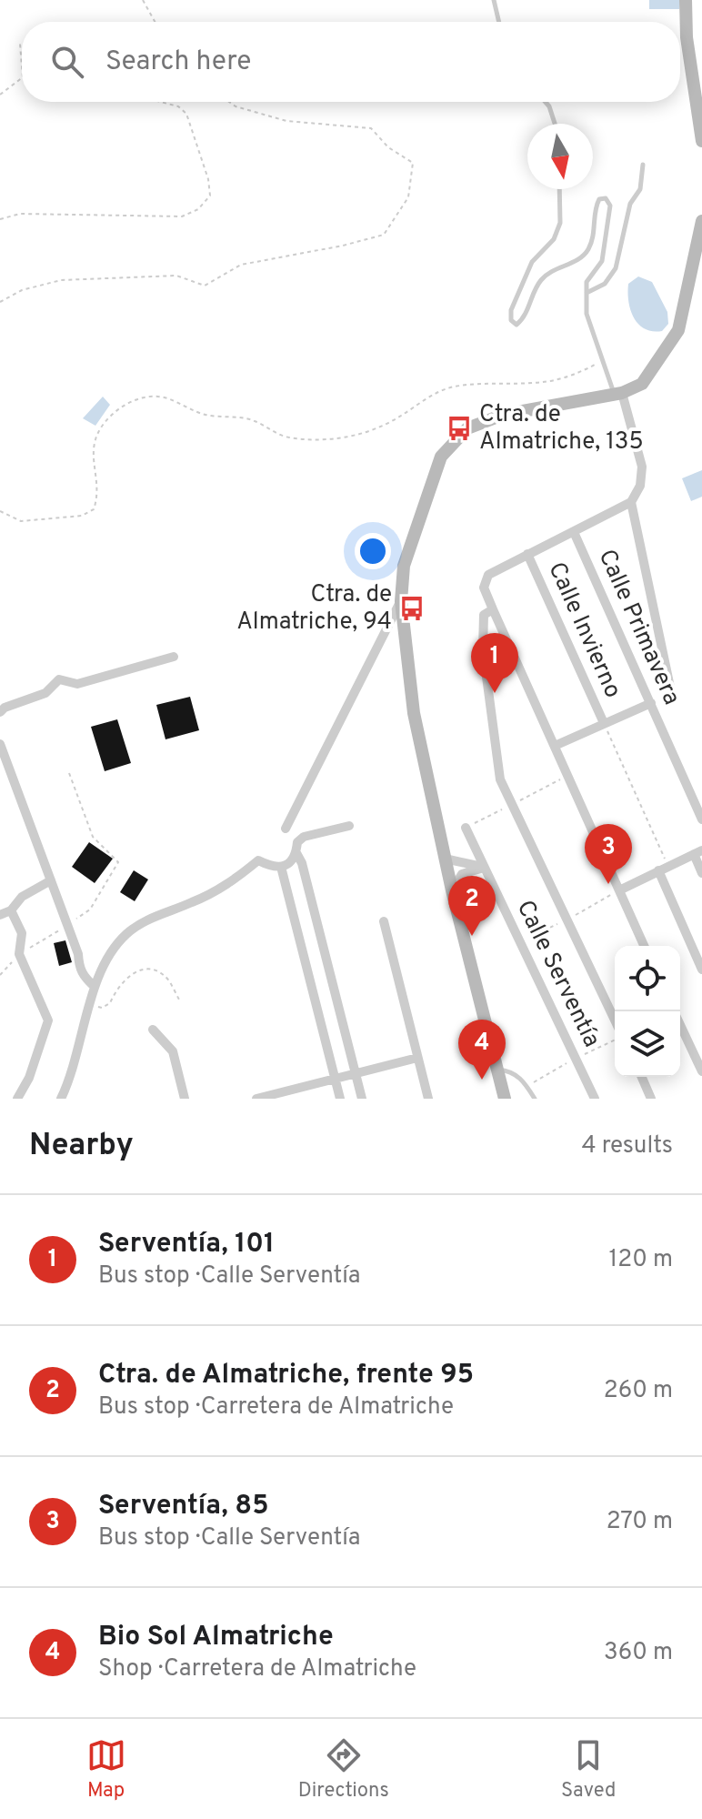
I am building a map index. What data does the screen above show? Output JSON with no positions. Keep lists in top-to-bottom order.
{
  "streets": {
    "street": ["Calle Primavera", "Calle Invierno", "Calle Serventía"]
  },
  "places": {
    "bus stop": ["Ctra. de Almatriche, 135", "Ctra. de Almatriche, 94"]
  },
  "north": "bottom",
  "page": {
    "search": "Search here",
    "pins": [
      "1",
      "3",
      "2",
      "4"
    ],
    "heading": ["Nearby", "4 results"],
    "list": [
      {
        "mark": "1",
        "name": "Serventía, 101",
        "note": "Bus stop · Calle Serventía",
        "value": "120 m"
      },
      {
        "mark": "2",
        "name": "Ctra. de Almatriche, frente 95",
        "note": "Bus stop · Carretera de Almatriche",
        "value": "260 m"
      },
      {
        "mark": "3",
        "name": "Serventía, 85",
        "note": "Bus stop · Calle Serventía",
        "value": "270 m"
      },
      {
        "mark": "4",
        "name": "Bio Sol Almatriche",
        "note": "Shop · Carretera de Almatriche",
        "value": "360 m"
      }
    ],
    "nav": ["Map", "Directions", "Saved"]
  }
}
